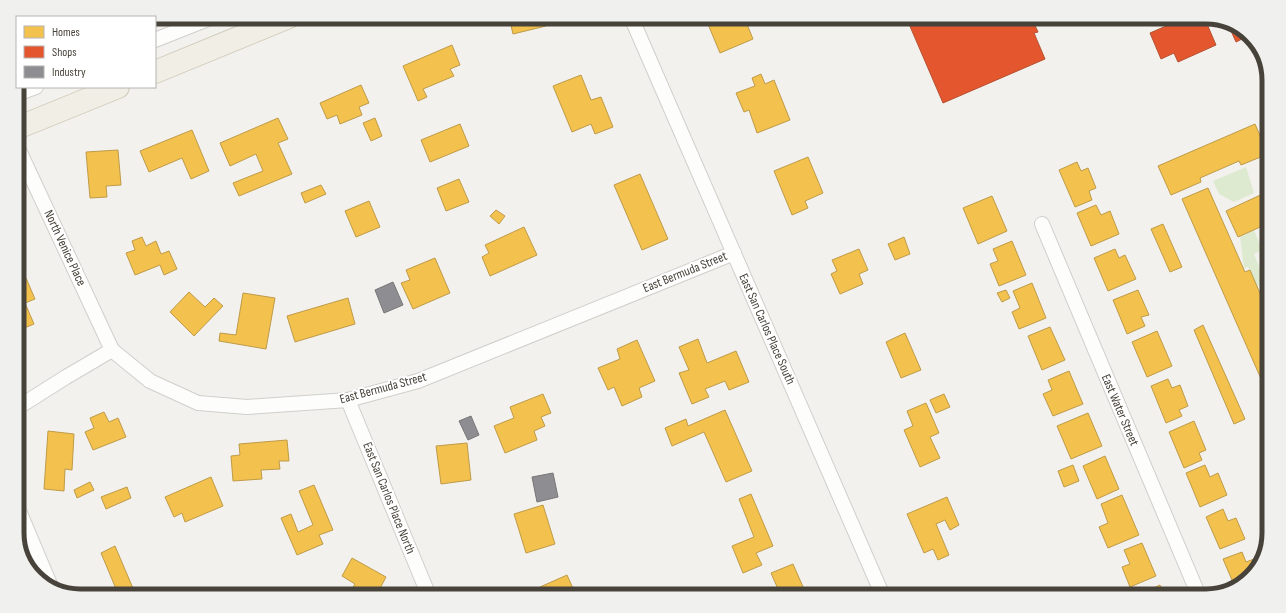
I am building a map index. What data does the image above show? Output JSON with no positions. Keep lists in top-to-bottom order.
{
  "streets": {
    "street": [
      "North Venice Place",
      "East Bermuda Street",
      "East San Carlos Place South",
      "East Water Street",
      "East San Carlos Place North"
    ]
  },
  "crossings": [
    ["North Venice Place", "East Bermuda Street"],
    ["East Bermuda Street", "East San Carlos Place South"],
    ["East Bermuda Street", "East San Carlos Place North"]
  ],
  "legend": ["Homes", "Shops", "Industry"]
}
